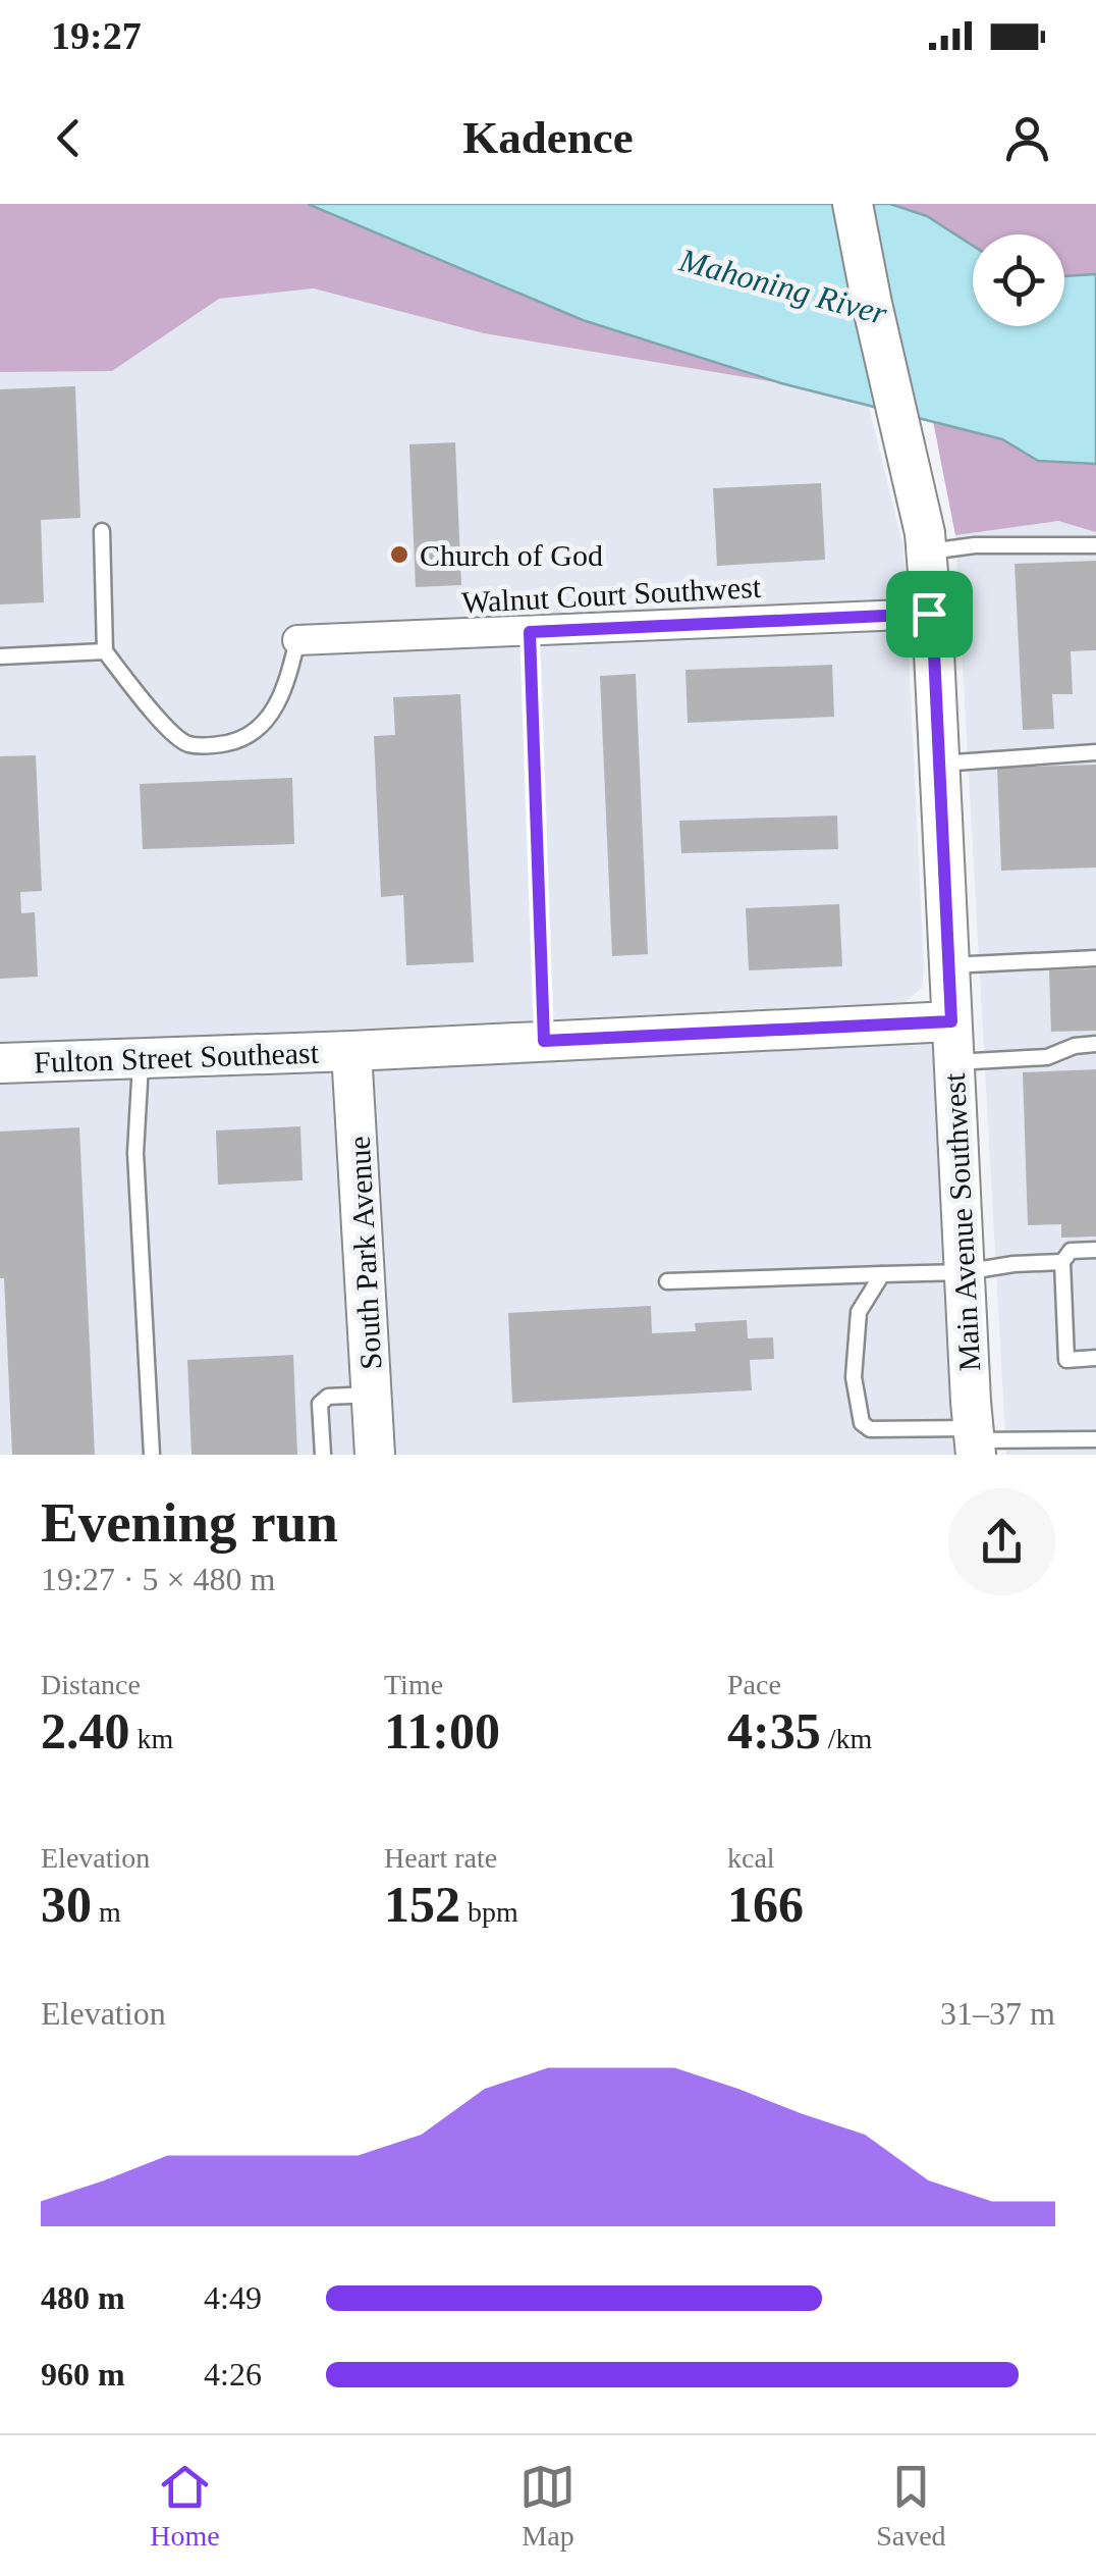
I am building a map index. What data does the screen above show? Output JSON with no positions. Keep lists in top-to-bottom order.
{
  "streets": {
    "street": [
      "Walnut Court Southwest",
      "Fulton Street Southeast",
      "Main Avenue Southwest",
      "South Park Avenue"
    ]
  },
  "crossings": [
    ["Walnut Court Southwest", "Main Avenue Southwest"],
    ["Fulton Street Southeast", "Main Avenue Southwest"],
    ["Fulton Street Southeast", "South Park Avenue"]
  ],
  "water": ["Mahoning River"],
  "places": ["Church of God"],
  "page": {
    "status": "19:27",
    "header": "Kadence",
    "heading": ["Evening run", "19:27 · 5 × 480 m"],
    "stats": [
      ["Distance", "2.40 km"],
      ["Time", "11:00"],
      ["Pace", "4:35 /km"],
      ["Elevation", "30 m"],
      ["Heart rate", "152 bpm"],
      ["kcal", "166"]
    ],
    "chart": ["Elevation", "31–37 m"],
    "list": [
      {
        "name": "480 m",
        "note": "4:49"
      },
      {
        "name": "960 m",
        "note": "4:26"
      }
    ],
    "tabs": ["Home", "Map", "Saved"]
  }
}
